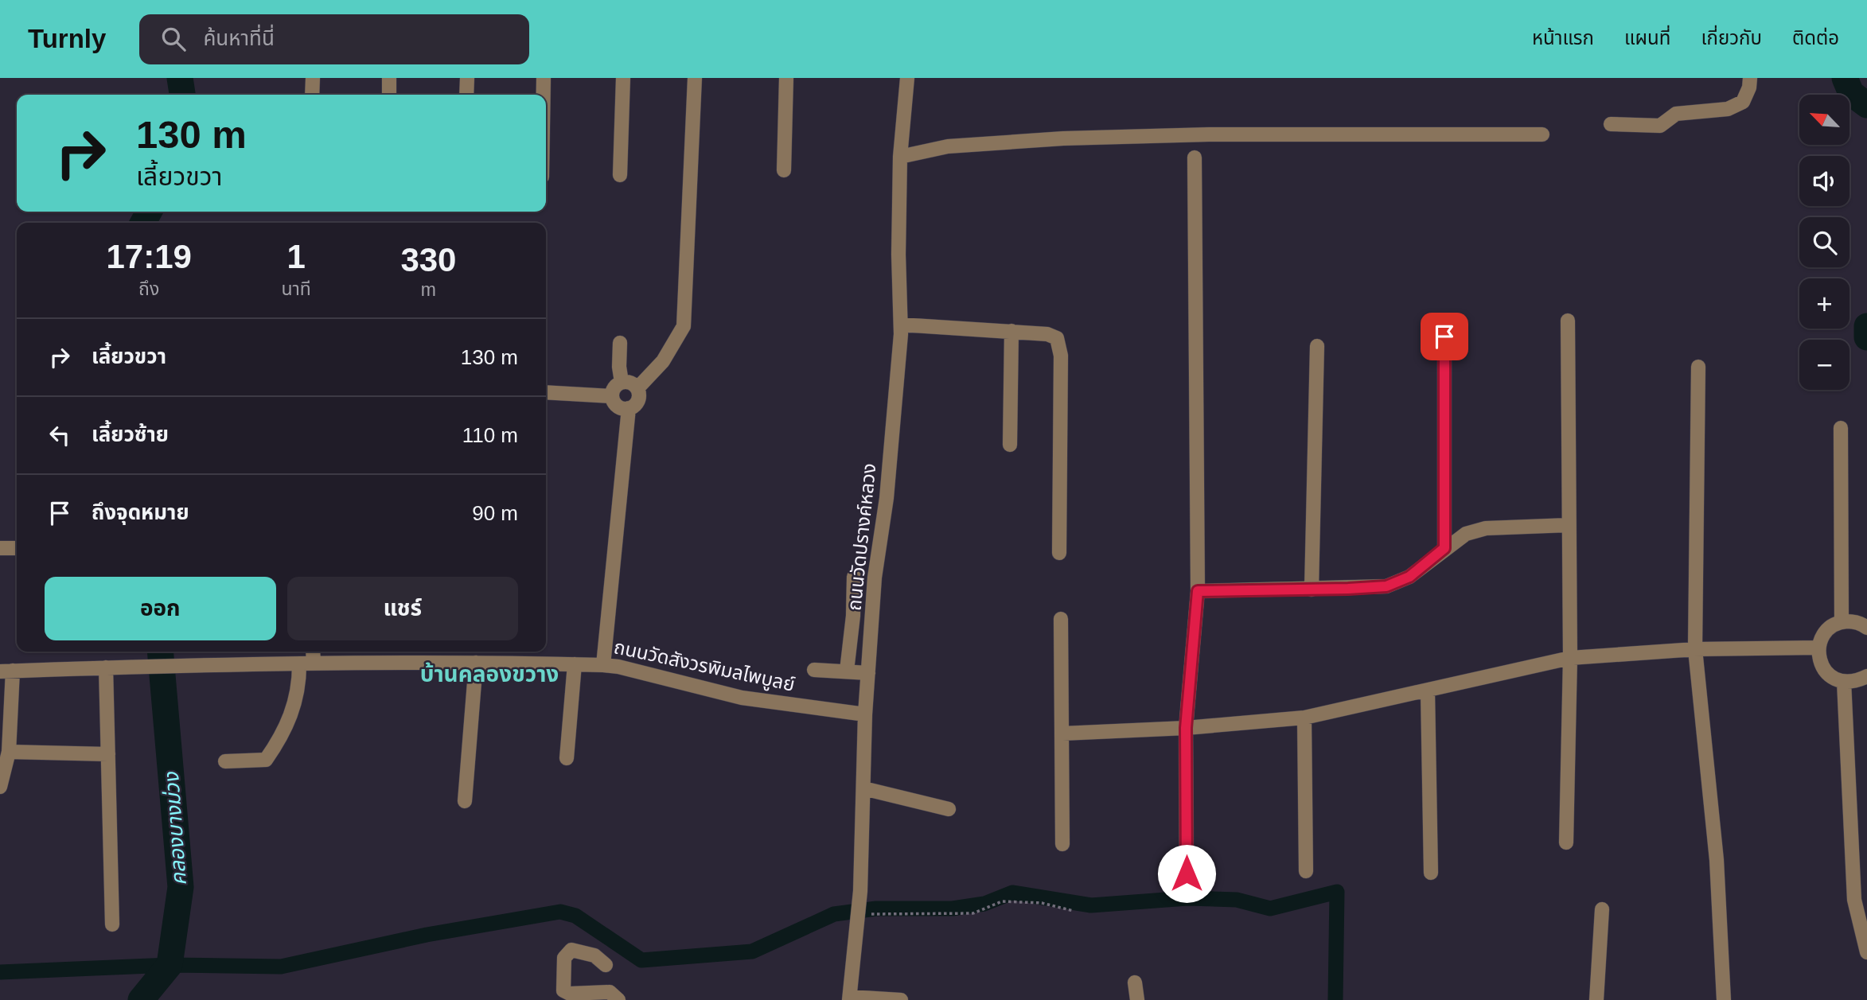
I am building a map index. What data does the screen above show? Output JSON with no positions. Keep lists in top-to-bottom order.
{
  "streets": {
    "street": ["ถนนวัดปรางค์หลวง", "ถนนวัดสังวรพิมลไพบูลย์"]
  },
  "crossings": [
    ["ถนนวัดปรางค์หลวง", "ถนนวัดสังวรพิมลไพบูลย์"]
  ],
  "districts": ["บ้านคลองขวาง"],
  "water": ["คลองบางม่วง"],
  "north": "top left",
  "page": {
    "header": "Turnly",
    "search": "ค้นหาที่นี่",
    "nav": [
      "หน้าแรก",
      "แผนที่",
      "เกี่ยวกับ",
      "ติดต่อ"
    ],
    "map_buttons": ["+", "−"],
    "turn": ["130 m", "เลี้ยวขวา"],
    "eta": [
      "17:19",
      "ถึง",
      "1",
      "นาที",
      "330",
      "m"
    ],
    "list": [
      {
        "name": "เลี้ยวขวา",
        "value": "130 m"
      },
      {
        "name": "เลี้ยวซ้าย",
        "value": "110 m"
      },
      {
        "name": "ถึงจุดหมาย",
        "value": "90 m"
      }
    ],
    "buttons": ["ออก", "แชร์"]
  }
}
